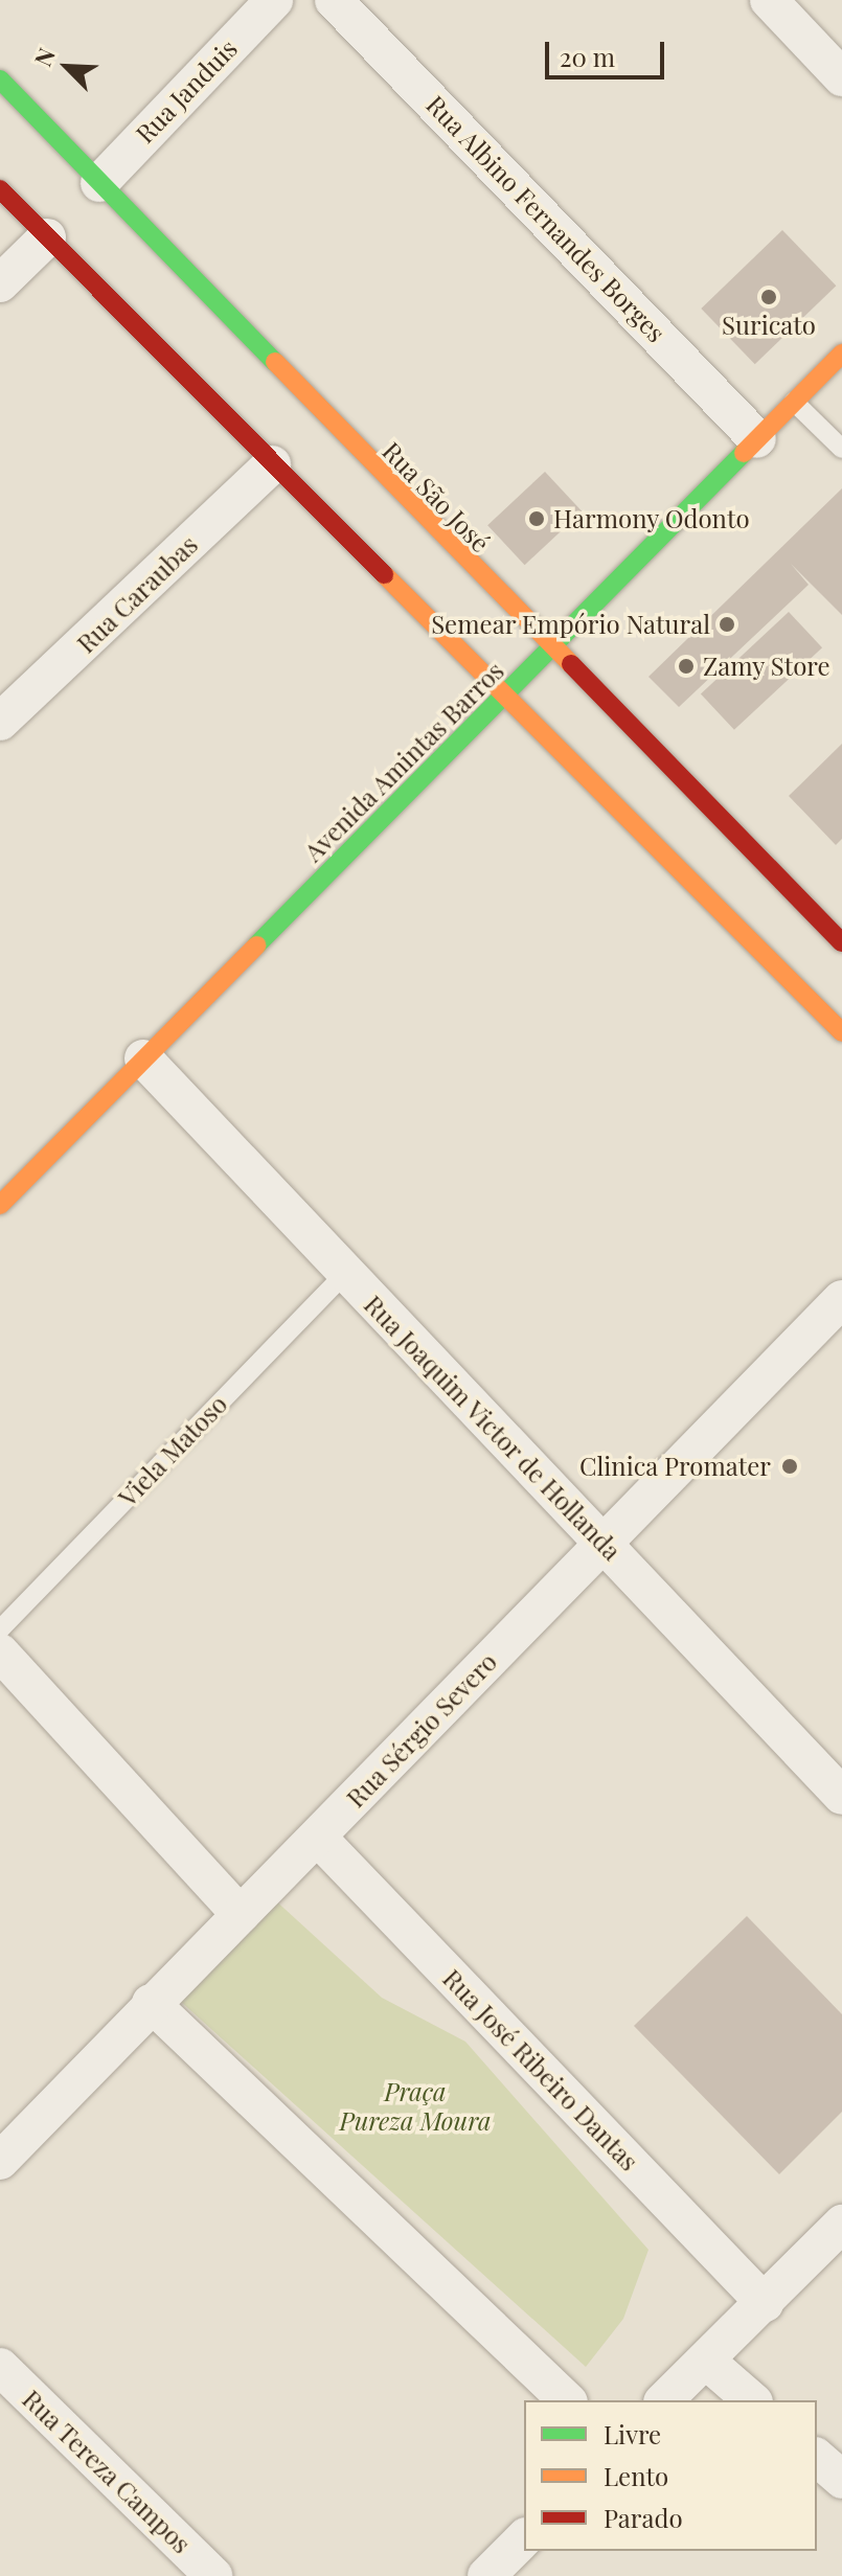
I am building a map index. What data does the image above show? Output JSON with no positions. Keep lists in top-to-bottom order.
{
  "streets": {
    "main road": ["Rua São José", "Avenida Amintas Barros"],
    "street": [
      "Rua Janduis",
      "Rua Albino Fernandes Borges",
      "Rua Caraubas",
      "Rua Joaquim Victor de Hollanda",
      "Rua Sérgio Severo",
      "Rua José Ribeiro Dantas",
      "Rua Tereza Campos"
    ],
    "lane": ["Viela Matoso"]
  },
  "crossings": [
    ["Rua Janduis", "Rua São José"],
    ["Rua Albino Fernandes Borges", "Avenida Amintas Barros"],
    ["Rua São José", "Avenida Amintas Barros"],
    ["Avenida Amintas Barros", "Rua Joaquim Victor de Hollanda"],
    ["Rua Joaquim Victor de Hollanda", "Viela Matoso"],
    ["Rua Joaquim Victor de Hollanda", "Rua Sérgio Severo"],
    ["Rua Sérgio Severo", "Rua José Ribeiro Dantas"]
  ],
  "parks": ["Praça Pureza Moura"],
  "places": [
    "Suricato",
    "Harmony Odonto",
    "Semear Empório Natural",
    "Zamy Store",
    "Clinica Promater"
  ],
  "legend": ["Livre", "Lento", "Parado"],
  "scale_bar": "20 m",
  "north": "top left"
}
